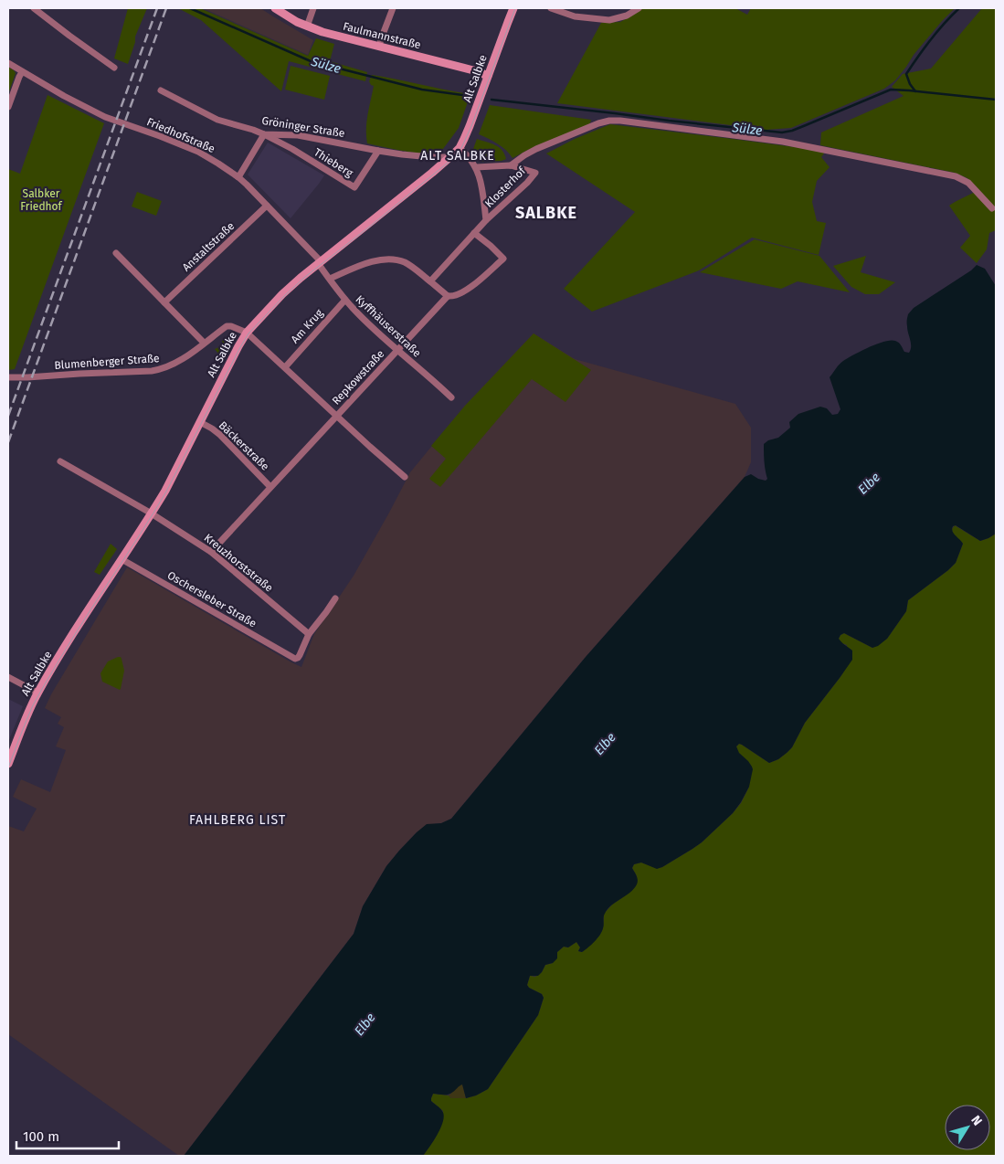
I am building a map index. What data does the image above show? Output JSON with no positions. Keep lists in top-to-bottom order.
{
  "streets": {
    "main road": ["Faulmannstraße", "Alt Salbke"],
    "street": [
      "Gröninger Straße",
      "Friedhofstraße",
      "Thieberg",
      "Klosterhof",
      "Anstaltstraße",
      "Am Krug",
      "Kyffhäuserstraße",
      "Blumenberger Straße",
      "Repkowstraße",
      "Bäckerstraße",
      "Kreuzhorststraße",
      "Oschersleber Straße"
    ]
  },
  "crossings": [
    ["Faulmannstraße", "Alt Salbke"],
    ["Alt Salbke", "Gröninger Straße"],
    ["Alt Salbke", "Friedhofstraße"],
    ["Alt Salbke", "Kyffhäuserstraße"],
    ["Alt Salbke", "Blumenberger Straße"],
    ["Alt Salbke", "Bäckerstraße"],
    ["Alt Salbke", "Kreuzhorststraße"],
    ["Alt Salbke", "Oschersleber Straße"],
    ["Gröninger Straße", "Thieberg"],
    ["Friedhofstraße", "Anstaltstraße"],
    ["Friedhofstraße", "Kyffhäuserstraße"],
    ["Am Krug", "Kyffhäuserstraße"],
    ["Kyffhäuserstraße", "Repkowstraße"],
    ["Repkowstraße", "Bäckerstraße"],
    ["Repkowstraße", "Kreuzhorststraße"],
    ["Kreuzhorststraße", "Oschersleber Straße"]
  ],
  "districts": ["ALT SALBKE", "SALBKE", "FAHLBERG LIST"],
  "water": ["Sülze", "Elbe"],
  "parks": ["Salbker Friedhof"],
  "scale_bar": "100 m",
  "north": "top right"
}
